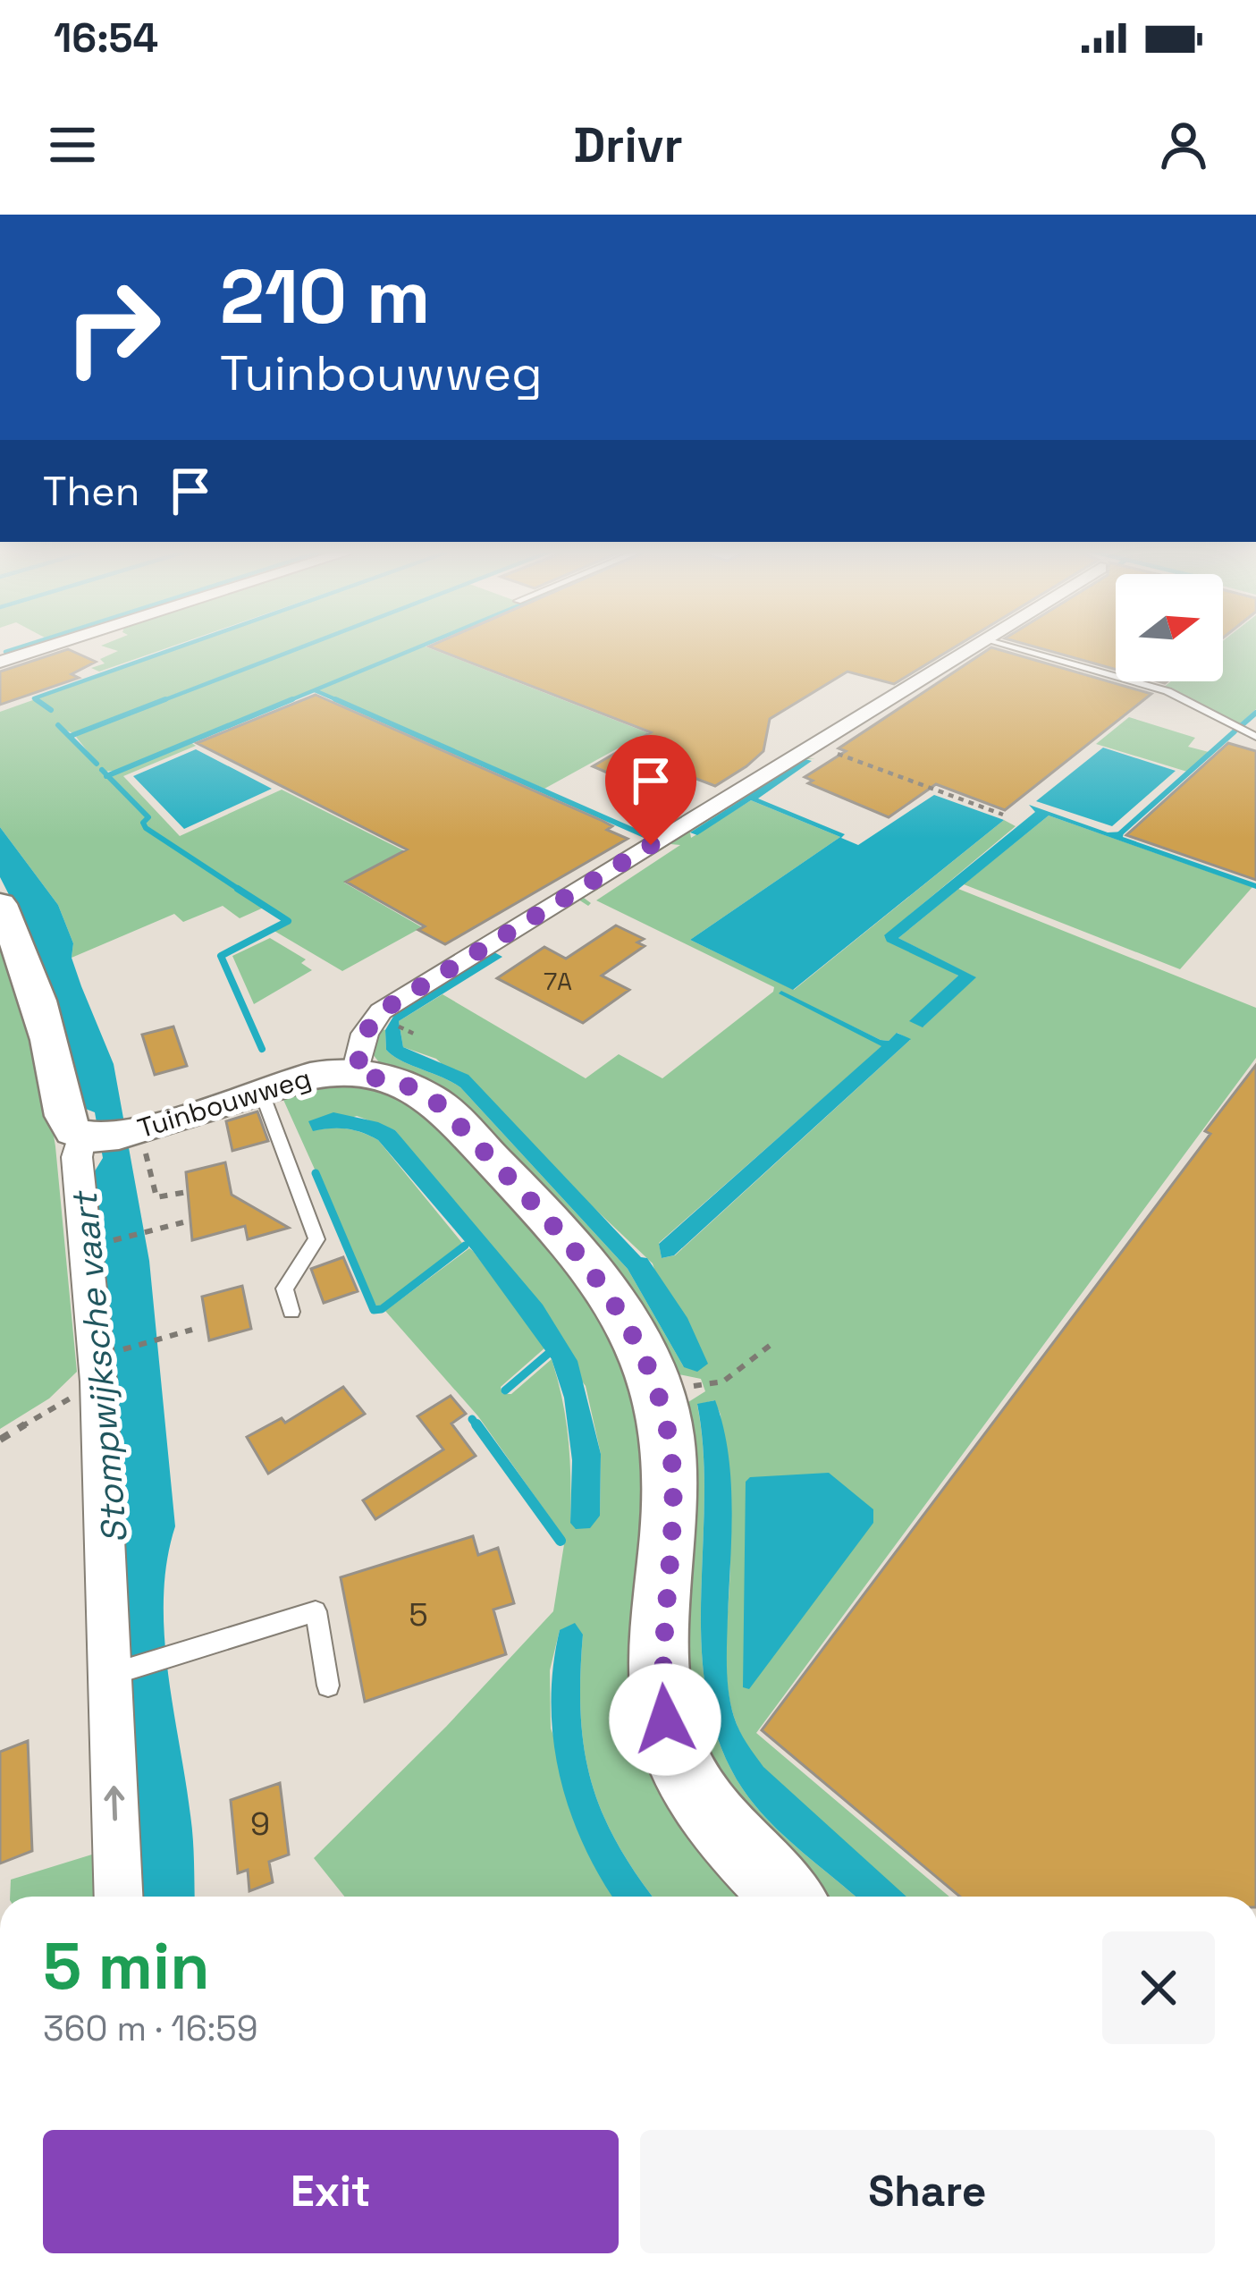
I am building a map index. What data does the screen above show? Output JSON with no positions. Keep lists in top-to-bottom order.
{
  "streets": {
    "street": ["Tuinbouwweg"]
  },
  "water": ["Stompwijksche vaart"],
  "house_numbers": ["7A", "5", "9"],
  "north": "right",
  "page": {
    "status": "16:54",
    "header": "Drivr",
    "turn": ["210 m", "Tuinbouwweg"],
    "then": "Then",
    "heading": ["5 min", "360 m · 16:59"],
    "buttons": ["Exit", "Share"]
  }
}
